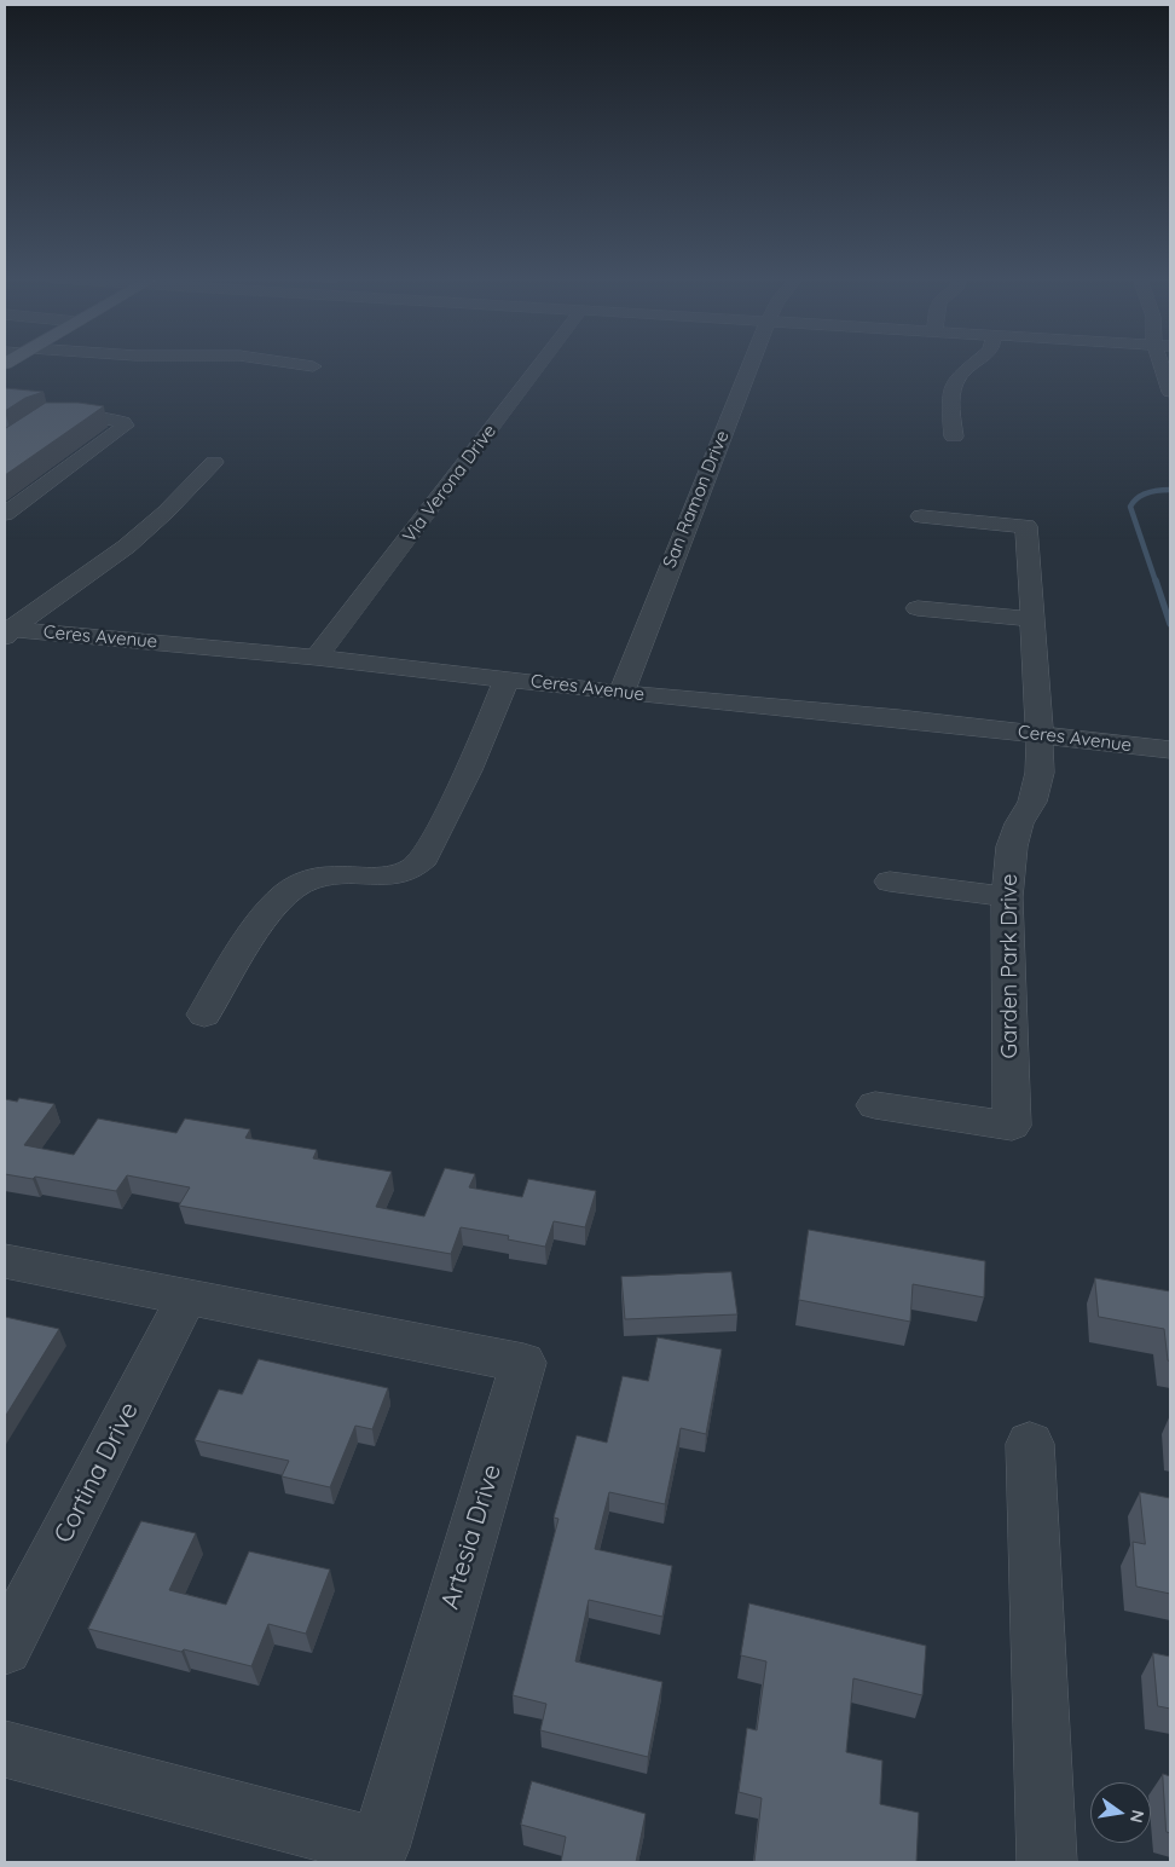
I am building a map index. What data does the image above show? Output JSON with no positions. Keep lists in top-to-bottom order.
{
  "streets": {
    "street": [
      "Via Verona Drive",
      "San Ramon Drive",
      "Ceres Avenue",
      "Garden Park Drive",
      "Cortina Drive",
      "Artesia Drive"
    ]
  },
  "crossings": [
    ["Via Verona Drive", "Ceres Avenue"],
    ["San Ramon Drive", "Ceres Avenue"],
    ["Ceres Avenue", "Garden Park Drive"],
    ["Cortina Drive", "Artesia Drive"]
  ],
  "north": "right"
}
